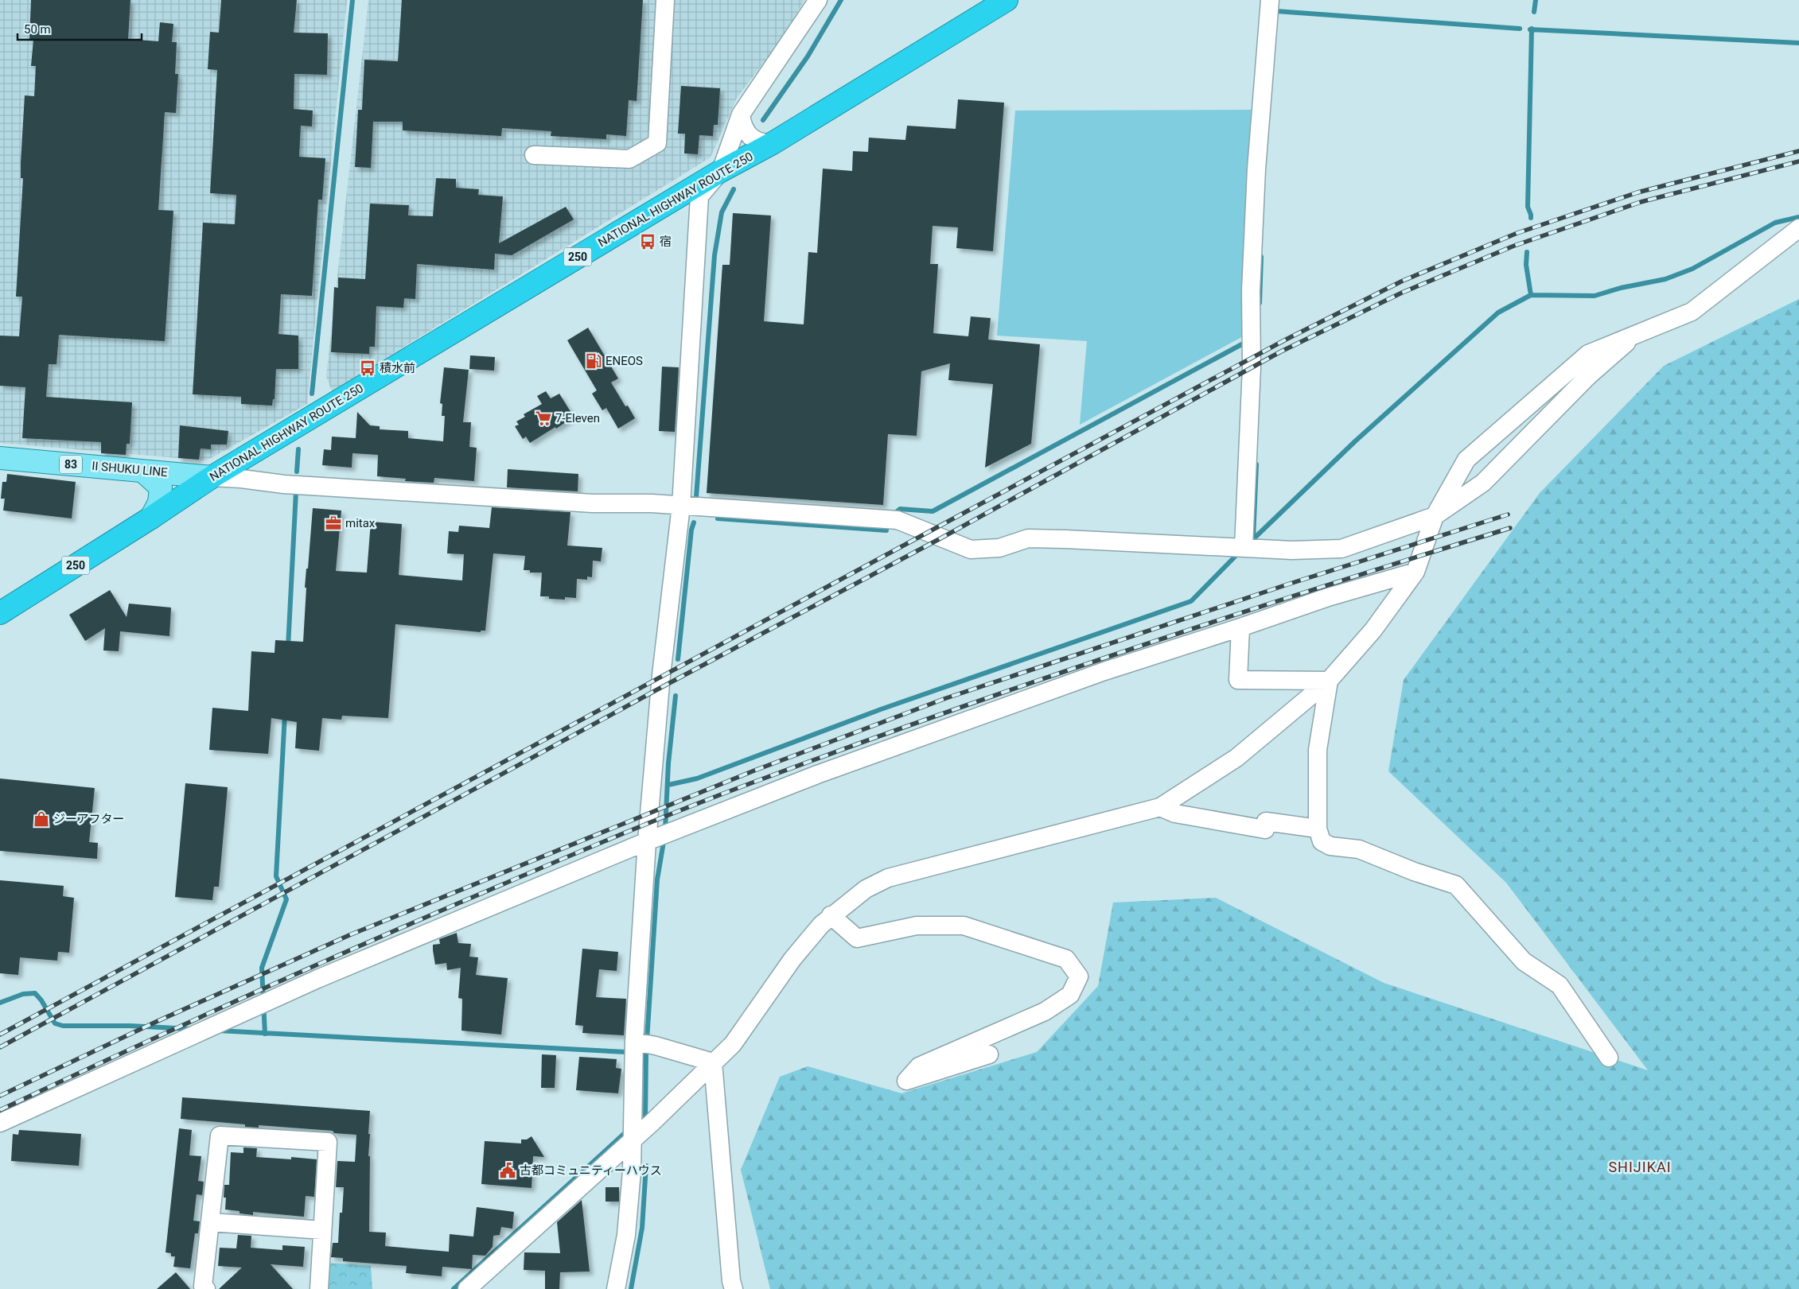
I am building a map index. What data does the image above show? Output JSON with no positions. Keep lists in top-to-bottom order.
{
  "streets": {
    "highway": ["NATIONAL HIGHWAY ROUTE 250", "250"],
    "main road": ["83", "II SHUKU LINE"]
  },
  "crossings": [
    ["NATIONAL HIGHWAY ROUTE 250", "II SHUKU LINE"]
  ],
  "districts": ["SHIJIKAI"],
  "places": {
    "bus stop": ["宿", "積水前"],
    "fuel station": ["ENEOS"],
    "supermarket": ["7-Eleven"],
    "office": ["mitax"],
    "shop": ["ジーアフター"],
    "public building": ["古都コミュニティーハウス"]
  },
  "scale_bar": "50 m"
}
